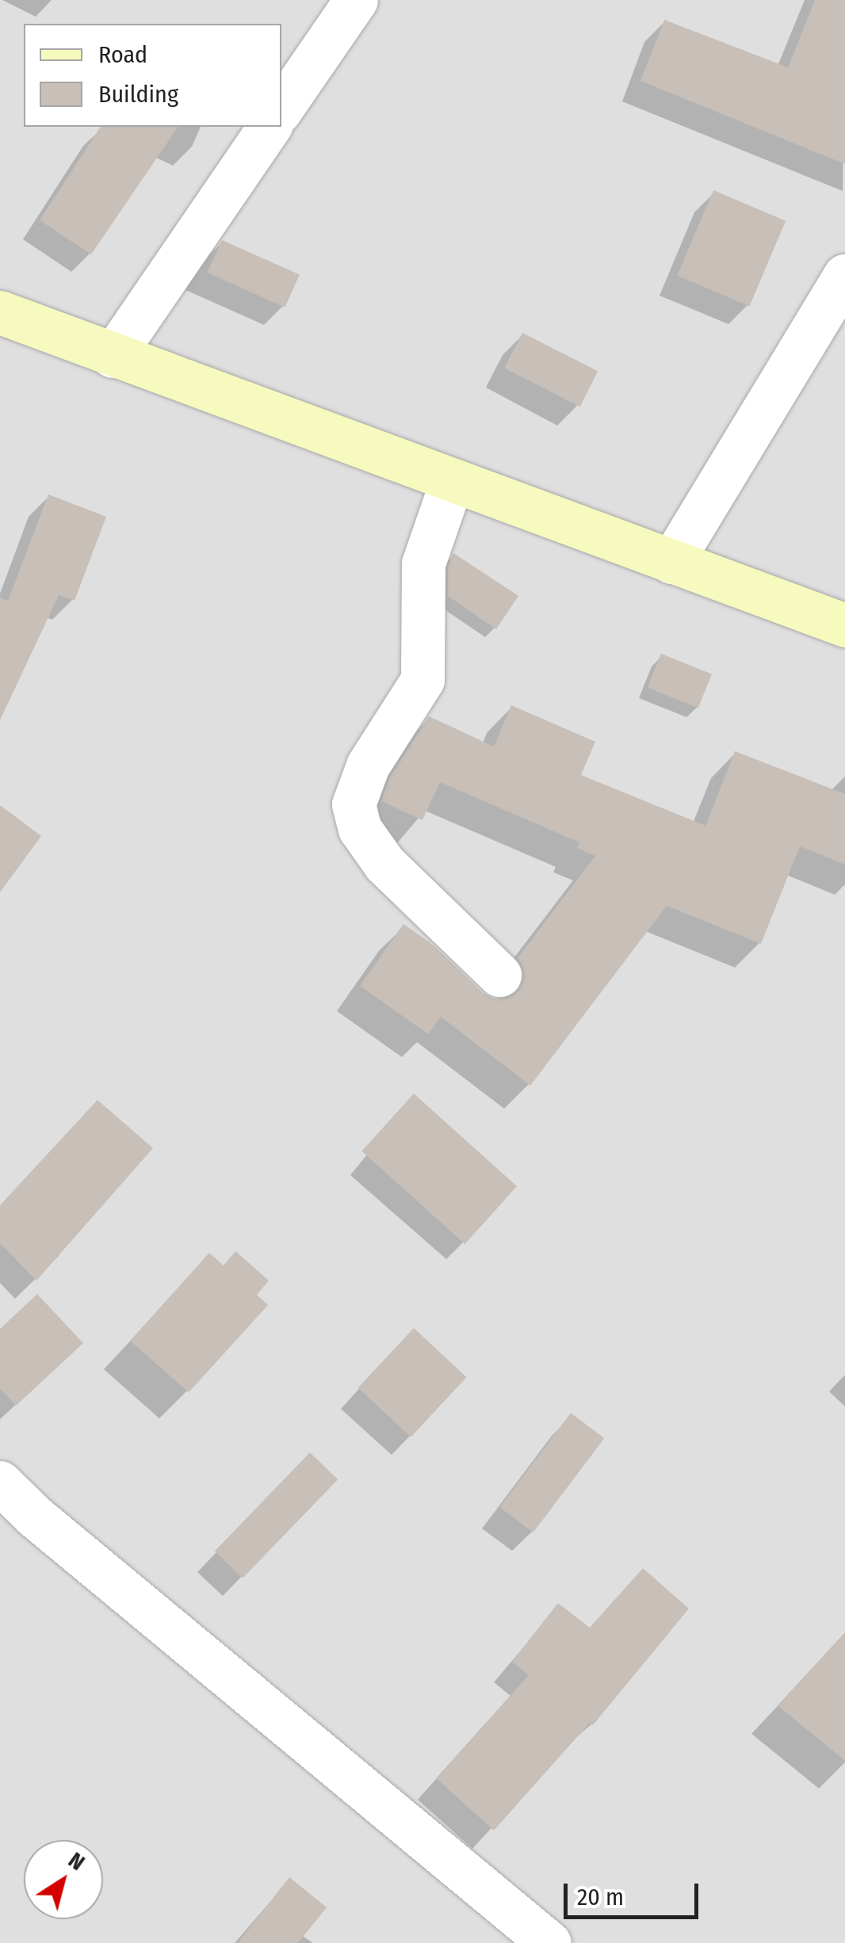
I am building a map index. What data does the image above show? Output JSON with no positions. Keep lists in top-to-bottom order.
{
  "legend": ["Road", "Building"],
  "scale_bar": "20 m",
  "north": "top right"
}
